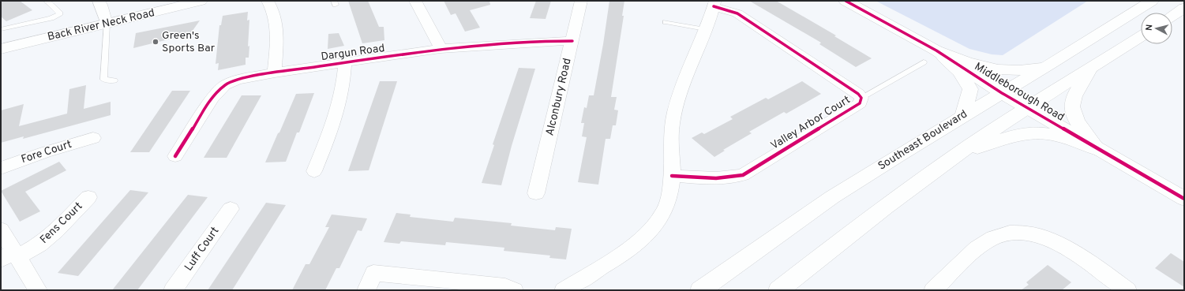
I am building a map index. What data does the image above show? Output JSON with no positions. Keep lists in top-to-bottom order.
{
  "streets": {
    "main road": ["Back River Neck Road", "Middleborough Road", "Southeast Boulevard"],
    "street": [
      "Dargun Road",
      "Alconbury Road",
      "Valley Arbor Court",
      "Fore Court",
      "Fens Court",
      "Luff Court"
    ]
  },
  "crossings": [
    ["Dargun Road", "Alconbury Road"],
    ["Middleborough Road", "Southeast Boulevard"]
  ],
  "places": ["Green's Sports Bar"],
  "north": "left"
}
